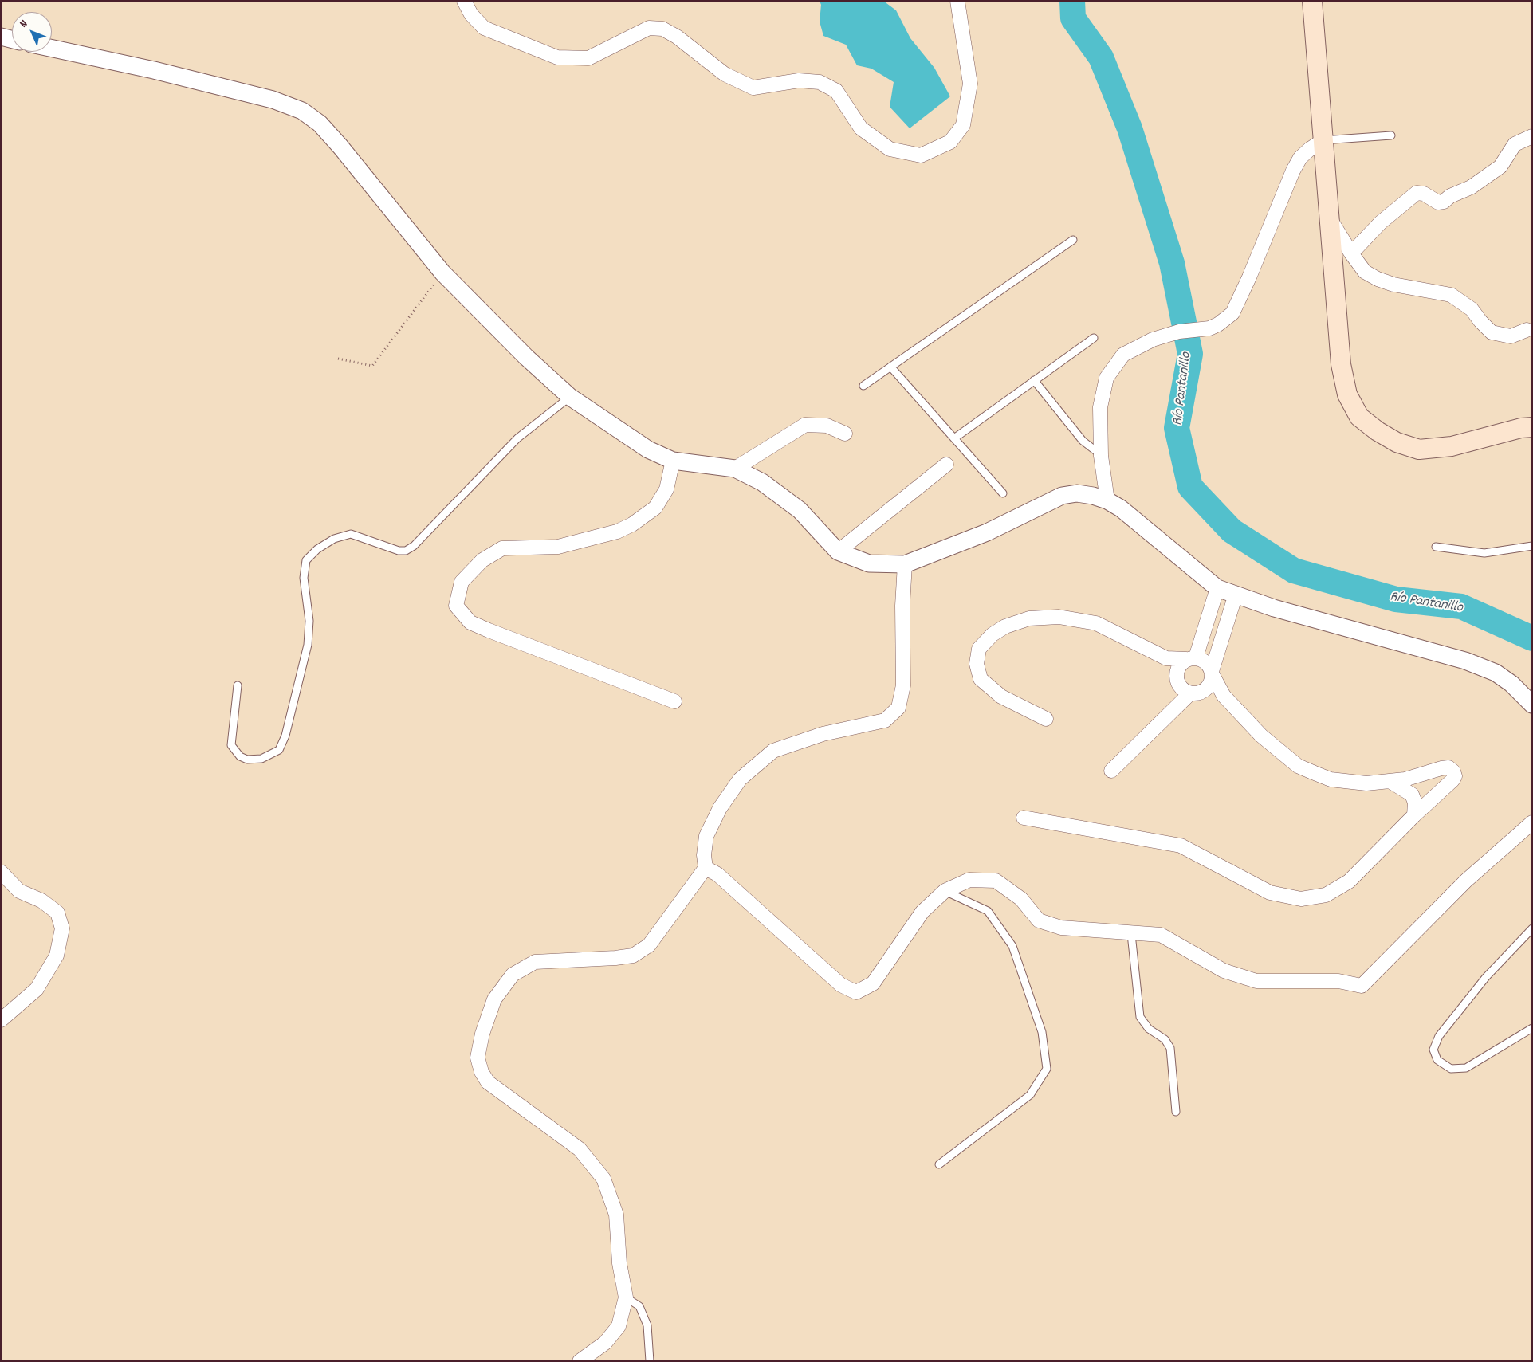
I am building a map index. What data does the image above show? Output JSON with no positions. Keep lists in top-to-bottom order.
{
  "water": ["Río Pantanillo"],
  "north": "top left"
}
